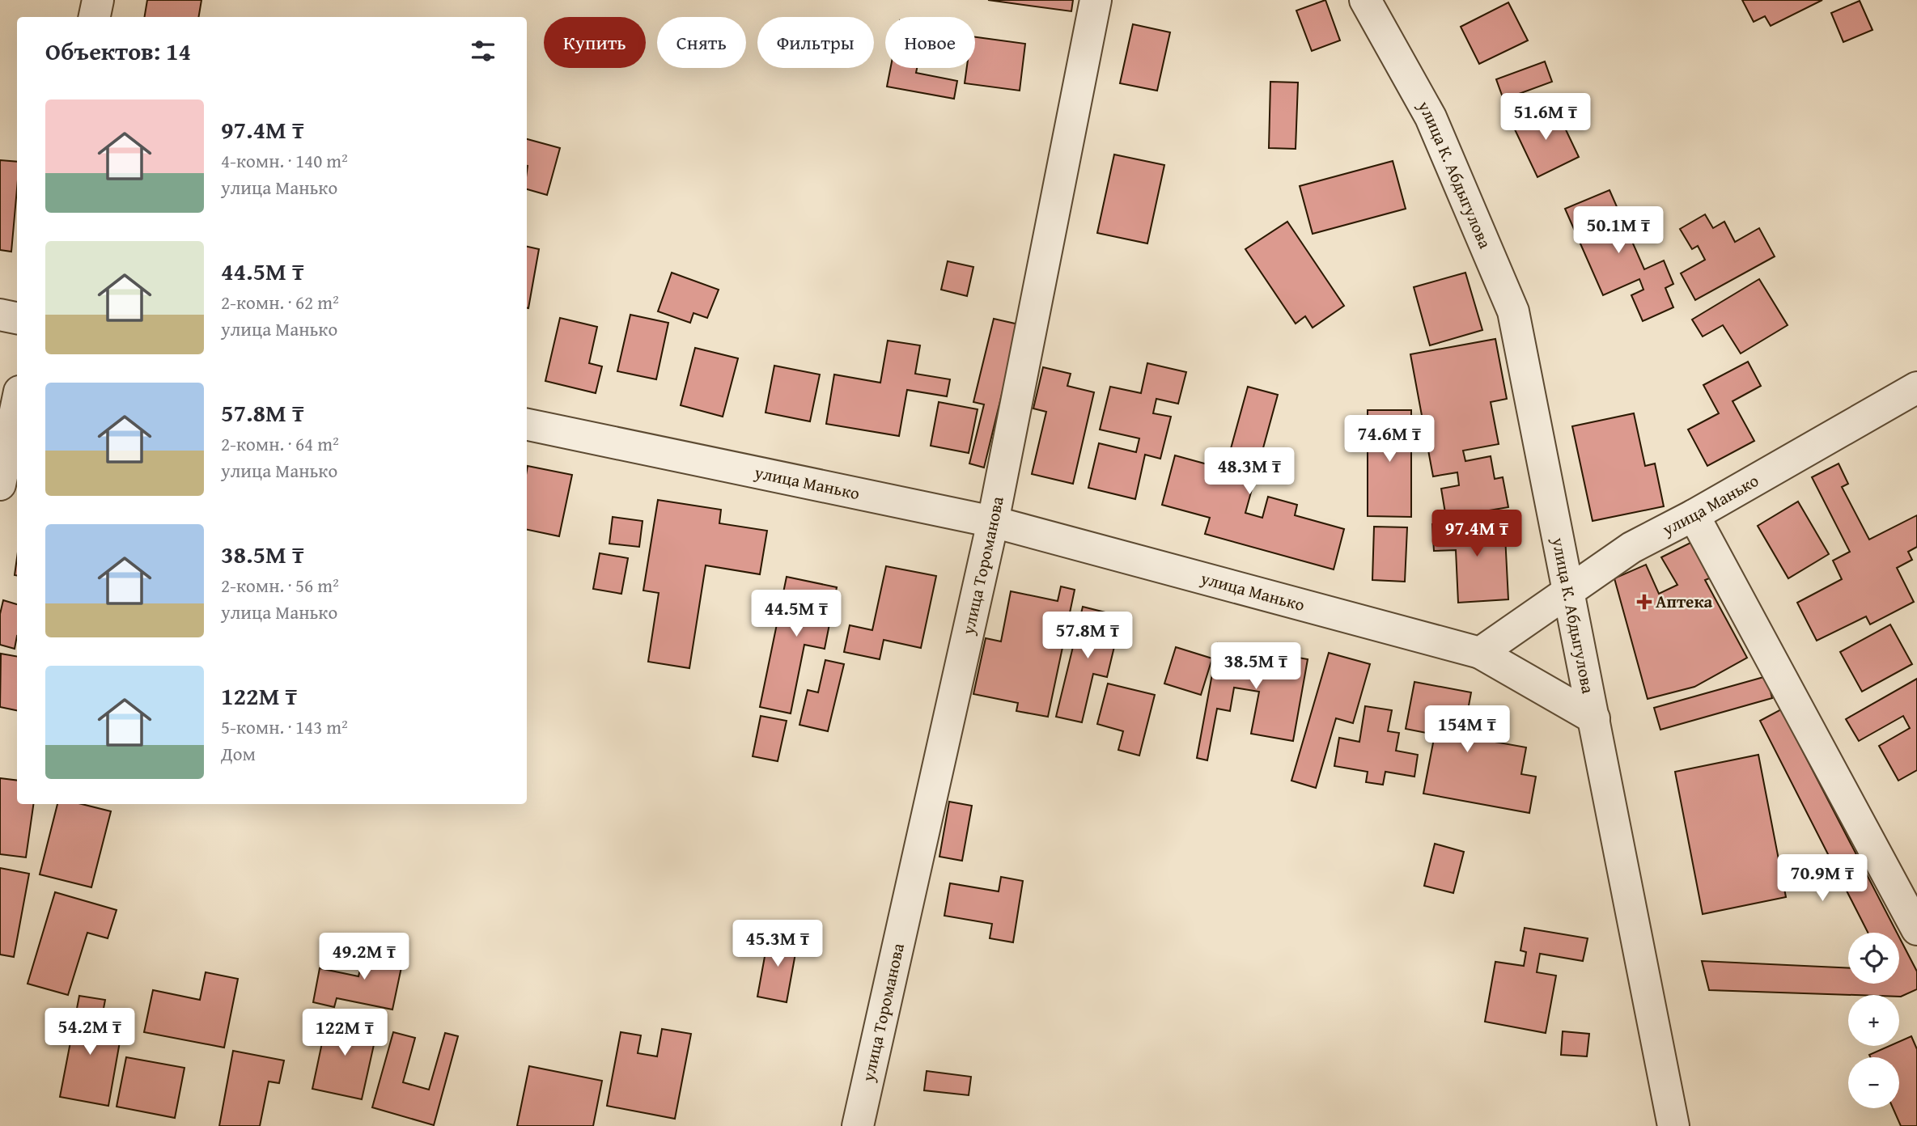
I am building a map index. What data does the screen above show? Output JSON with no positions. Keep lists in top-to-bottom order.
{
  "streets": {
    "street": ["улица К. Абдыгулова", "улица Манько", "улица Тороманова"]
  },
  "crossings": [
    ["улица К. Абдыгулова", "улица Манько"],
    ["улица Манько", "улица Тороманова"]
  ],
  "places": {
    "health": ["Аптека"]
  },
  "page": {
    "chip": [
      "Купить",
      "Снять",
      "Фильтры",
      "Новое"
    ],
    "heading": "Объектов: 14",
    "list": [
      {
        "name": "97.4M ₸",
        "note": "4-комн. · 140 m² · улица Манько"
      },
      {
        "name": "44.5M ₸",
        "note": "2-комн. · 62 m² · улица Манько"
      },
      {
        "name": "57.8M ₸",
        "note": "2-комн. · 64 m² · улица Манько"
      },
      {
        "name": "38.5M ₸",
        "note": "2-комн. · 56 m² · улица Манько"
      },
      {
        "name": "122M ₸",
        "note": "5-комн. · 143 m² · Дом"
      }
    ],
    "price": [
      "51.6M ₸",
      "50.1M ₸",
      "74.6M ₸",
      "48.3M ₸",
      "97.4M ₸",
      "44.5M ₸",
      "57.8M ₸",
      "38.5M ₸",
      "154M ₸",
      "70.9M ₸",
      "45.3M ₸",
      "49.2M ₸",
      "54.2M ₸",
      "122M ₸"
    ],
    "map_buttons": ["+", "−"]
  }
}
